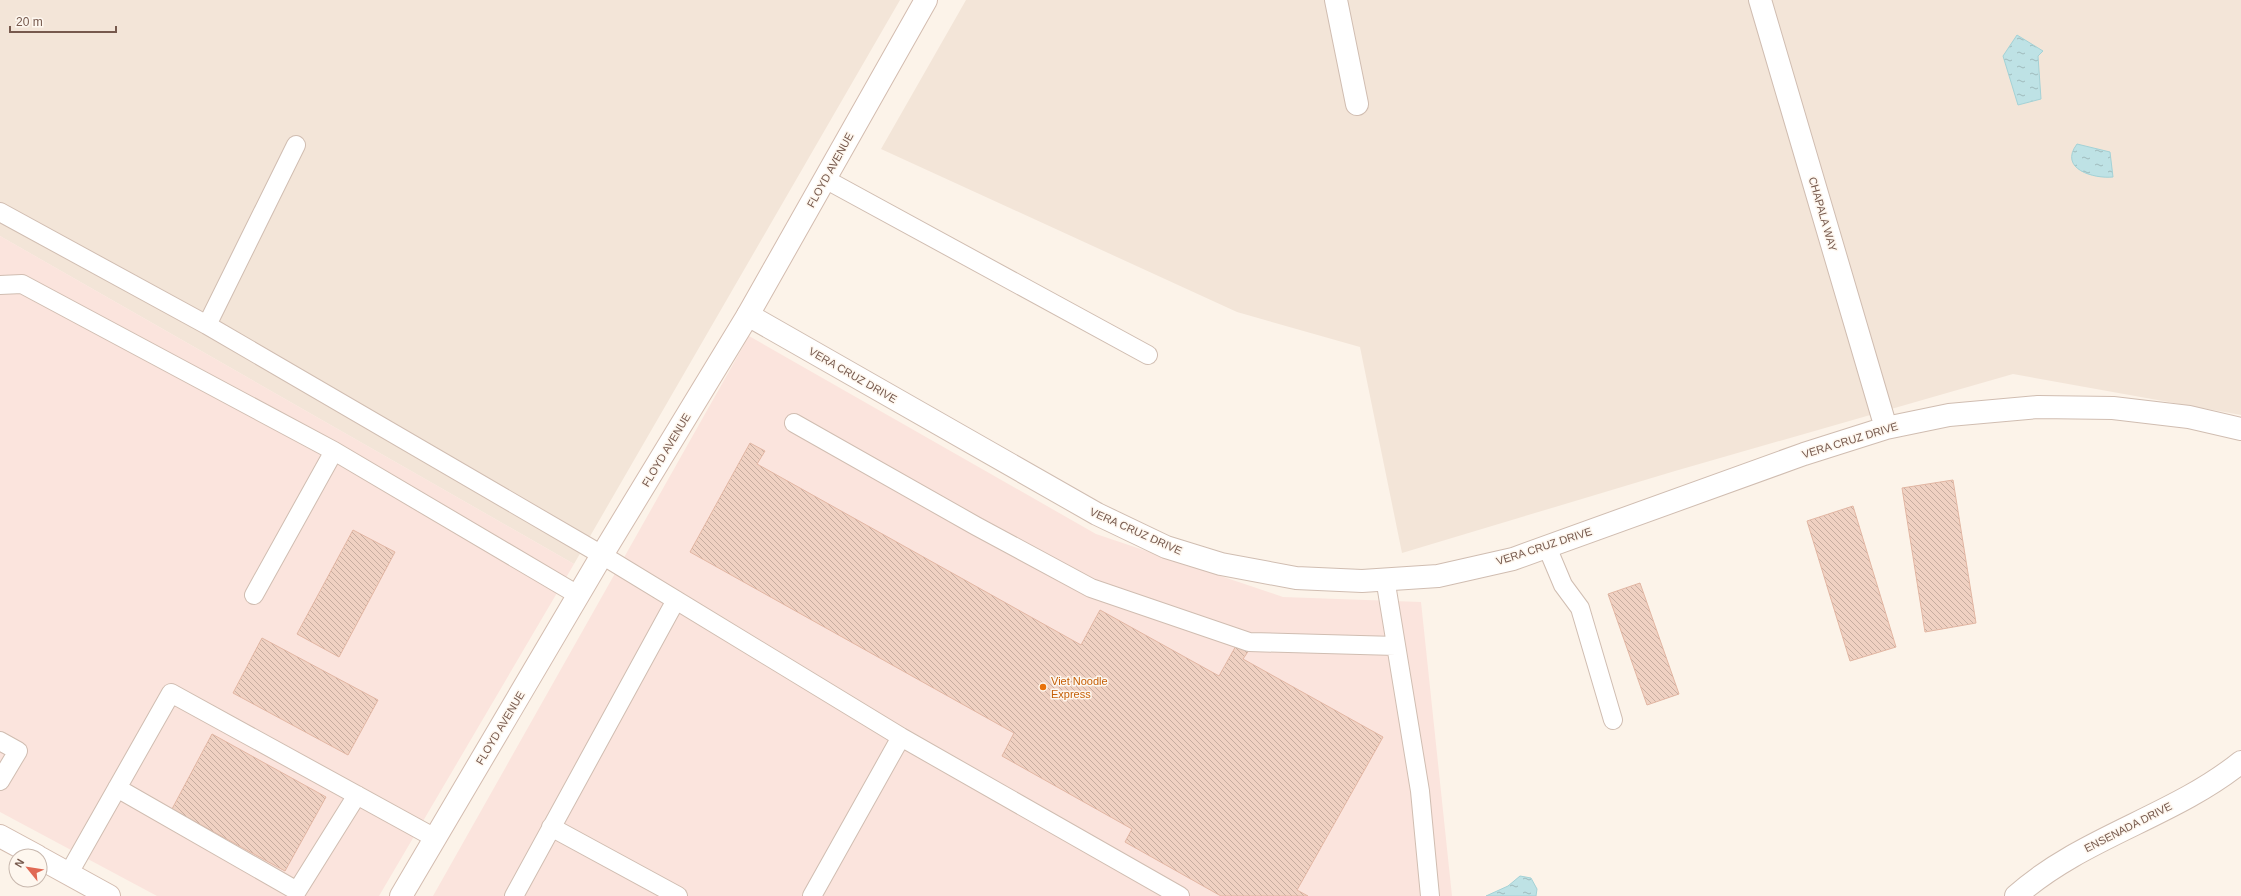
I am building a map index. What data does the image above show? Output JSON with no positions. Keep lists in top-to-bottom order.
{
  "streets": {
    "street": [
      "FLOYD AVENUE",
      "CHAPALA WAY",
      "VERA CRUZ DRIVE",
      "ENSENADA DRIVE"
    ]
  },
  "crossings": [
    ["FLOYD AVENUE", "VERA CRUZ DRIVE"],
    ["CHAPALA WAY", "VERA CRUZ DRIVE"]
  ],
  "places": ["Viet Noodle Express"],
  "scale_bar": "20 m",
  "north": "top left"
}
